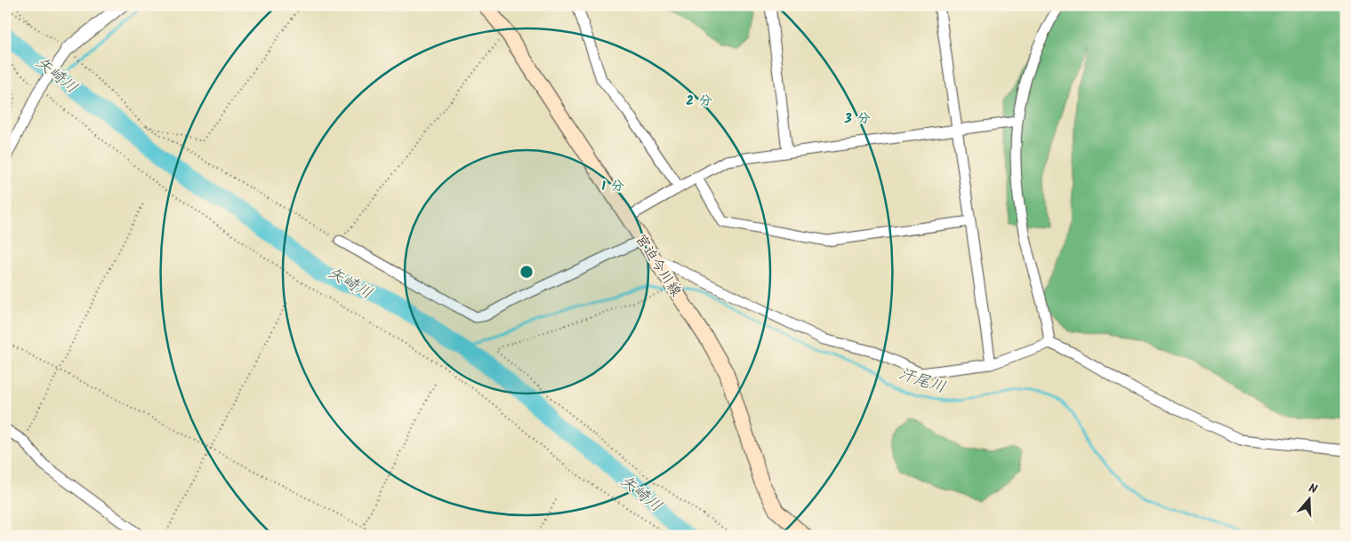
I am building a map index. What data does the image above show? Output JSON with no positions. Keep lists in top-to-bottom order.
{
  "streets": {
    "main road": ["宮迫今川線"]
  },
  "water": ["矢崎川", "汗尾川"],
  "north": "top",
  "rings": ["2 分", "3 分", "1 分"]
}
